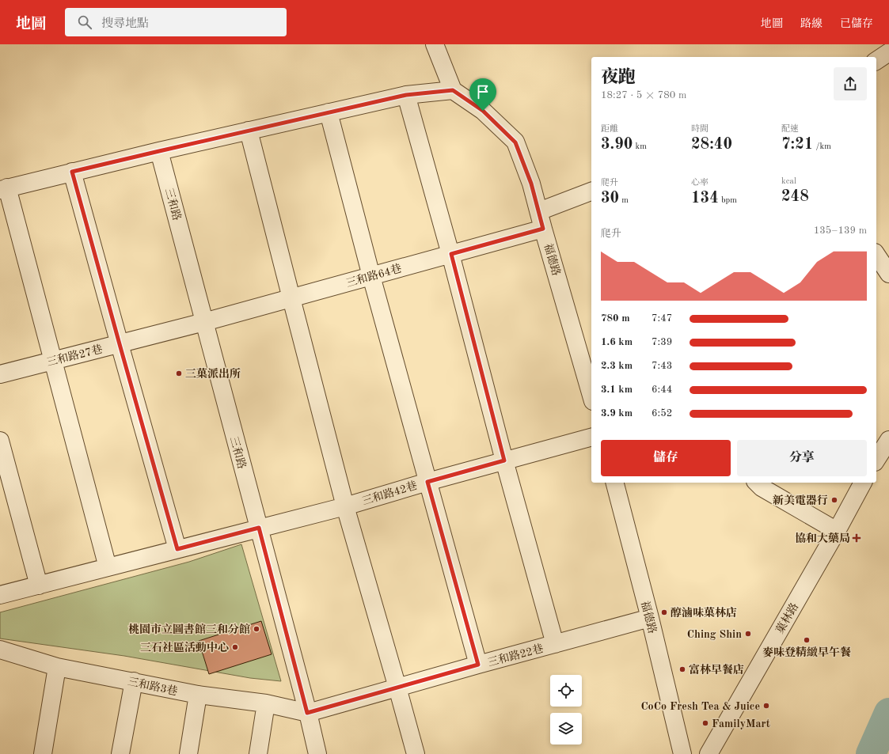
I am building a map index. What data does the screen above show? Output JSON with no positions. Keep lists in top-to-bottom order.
{
  "streets": {
    "street": [
      "三和路",
      "福德路",
      "三和路64巷",
      "三和路27巷",
      "三和路42巷",
      "菓林路",
      "三和路22巷",
      "三和路3巷"
    ]
  },
  "crossings": [
    ["三和路", "三和路64巷"],
    ["三和路", "三和路27巷"],
    ["三和路", "三和路42巷"],
    ["三和路", "三和路22巷"],
    ["三和路", "三和路3巷"],
    ["福德路", "三和路64巷"],
    ["福德路", "三和路22巷"],
    ["三和路64巷", "三和路27巷"],
    ["三和路22巷", "三和路3巷"]
  ],
  "places": {
    "other": [
      "三菓派出所",
      "新美電器行",
      "醇滷味菓林店",
      "桃園市立圖書館三和分館",
      "Ching Shin",
      "麥味登精緻早午餐",
      "三石社區活動中心",
      "富林早餐店",
      "CoCo Fresh Tea & Juice",
      "FamilyMart"
    ],
    "health": ["協和大藥局"]
  },
  "page": {
    "header": "地圖",
    "search": "搜尋地點",
    "nav": ["地圖", "路線", "已儲存"],
    "heading": ["夜跑", "18:27 · 5 × 780 m"],
    "stats": [
      ["距離", "3.90 km"],
      ["時間", "28:40"],
      ["配速", "7:21 /km"],
      ["爬升", "30 m"],
      ["心率", "134 bpm"],
      ["kcal", "248"]
    ],
    "chart": ["爬升", "135–139 m"],
    "list": [
      {
        "name": "780 m",
        "note": "7:47"
      },
      {
        "name": "1.6 km",
        "note": "7:39"
      },
      {
        "name": "2.3 km",
        "note": "7:43"
      },
      {
        "name": "3.1 km",
        "note": "6:44"
      },
      {
        "name": "3.9 km",
        "note": "6:52"
      }
    ],
    "buttons": ["儲存", "分享"]
  }
}
